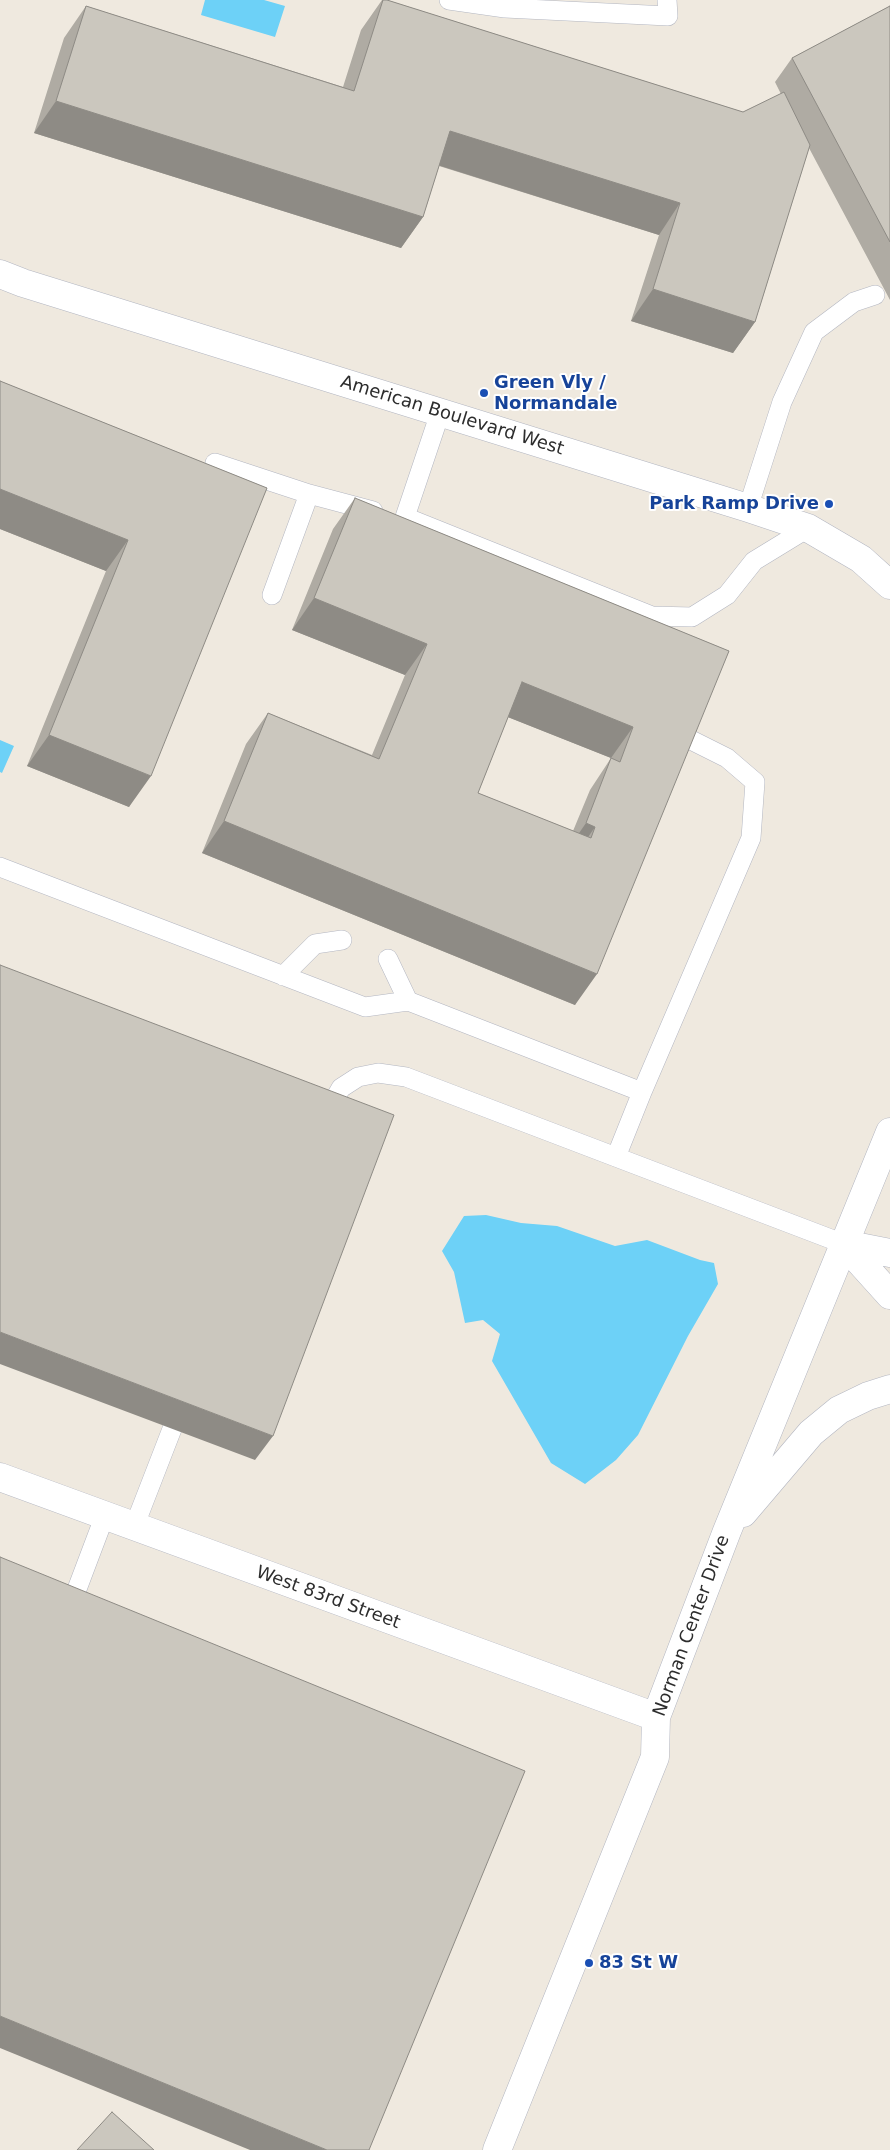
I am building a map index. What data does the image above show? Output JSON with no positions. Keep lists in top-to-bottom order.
{
  "streets": {
    "street": ["American Boulevard West", "West 83rd Street", "Norman Center Drive"]
  },
  "crossings": [
    ["West 83rd Street", "Norman Center Drive"]
  ],
  "places": ["Green Vly / Normandale", "Park Ramp Drive", "83 St W"]
}
